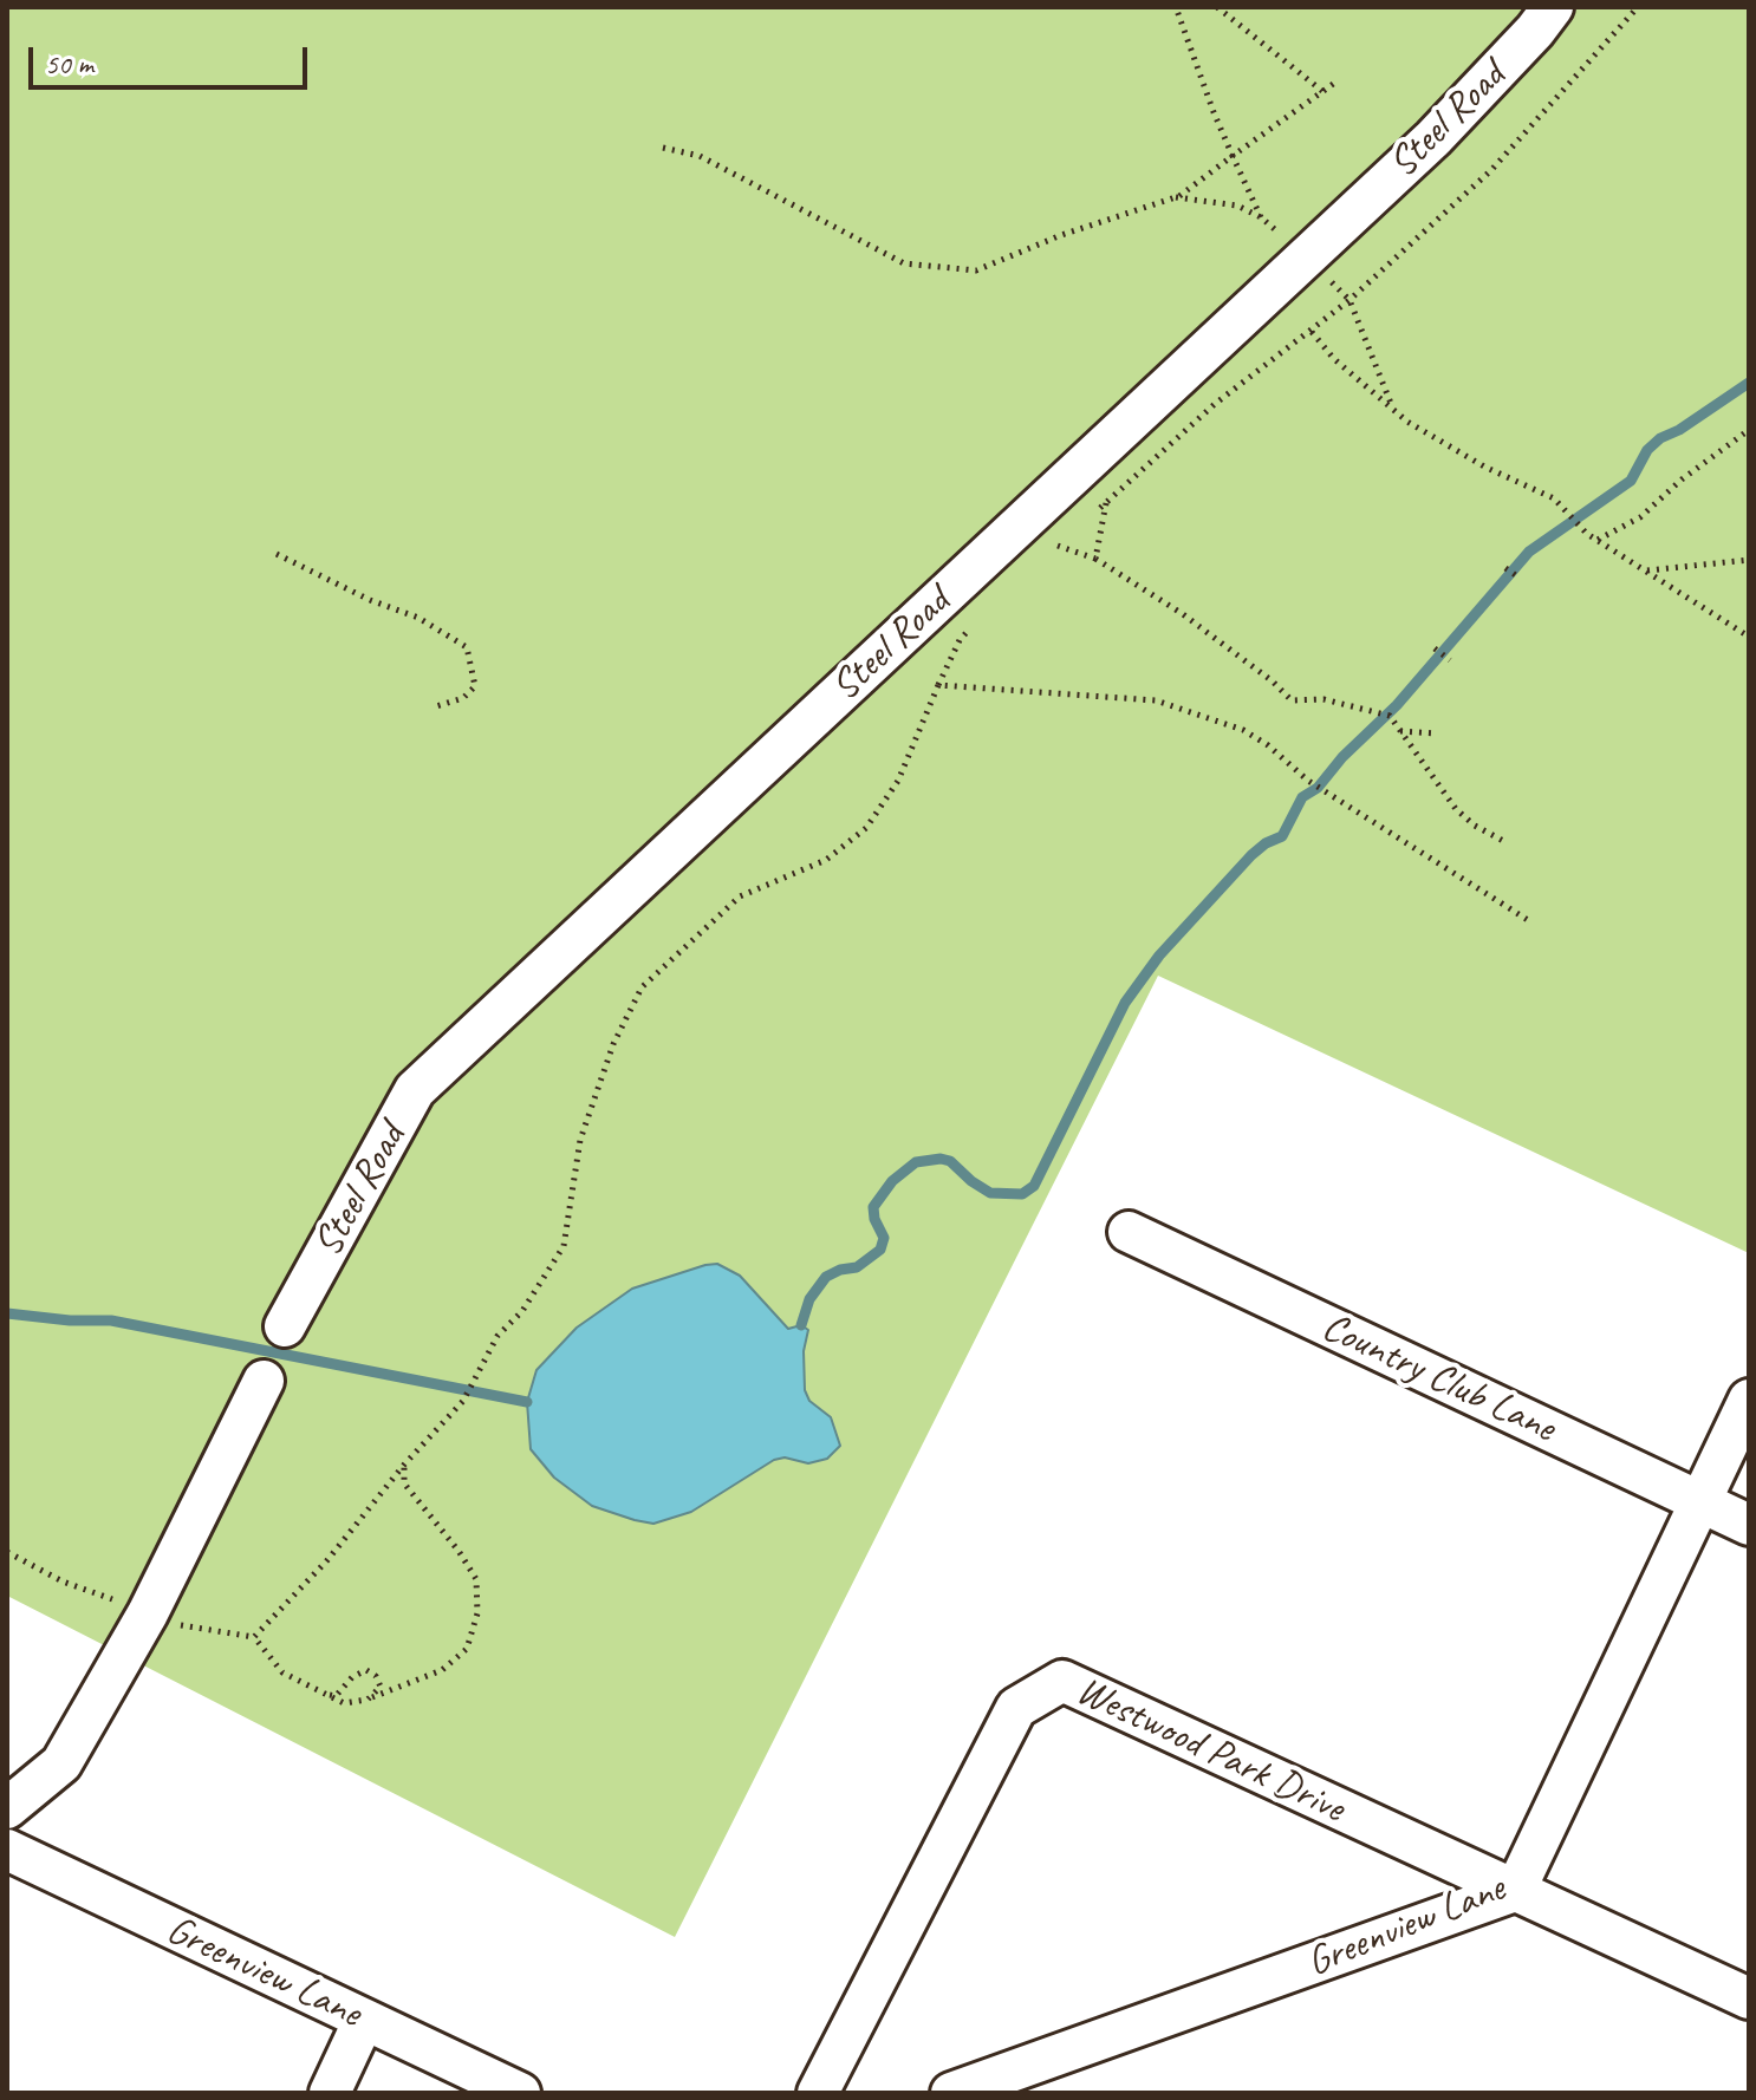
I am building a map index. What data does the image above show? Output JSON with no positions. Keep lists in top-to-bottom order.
{
  "streets": {
    "street": [
      "Steel Road",
      "Country Club Lane",
      "Westwood Park Drive",
      "Greenview Lane"
    ]
  },
  "crossings": [
    ["Country Club Lane", "Greenview Lane"],
    ["Westwood Park Drive", "Greenview Lane"]
  ],
  "scale_bar": "50 m"
}
